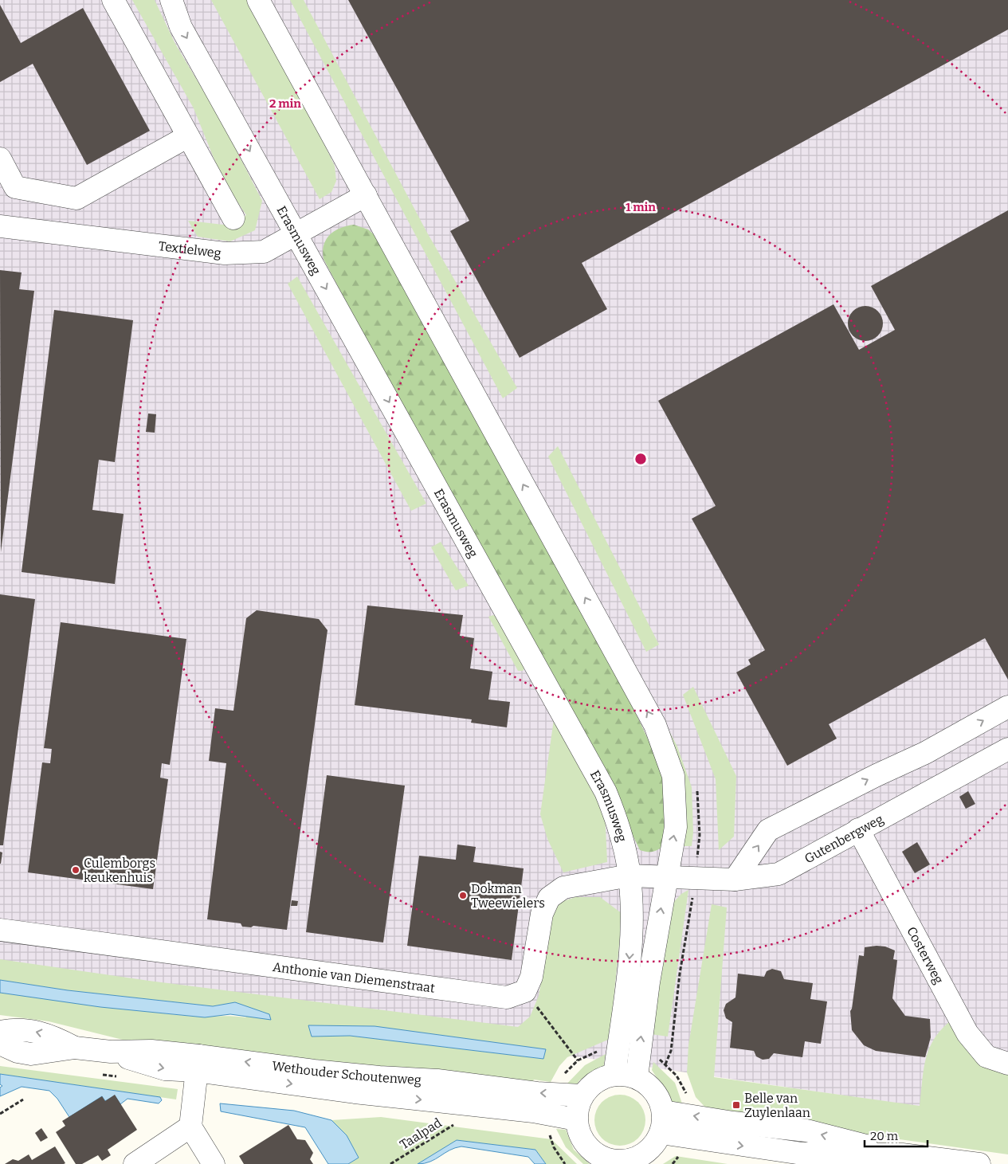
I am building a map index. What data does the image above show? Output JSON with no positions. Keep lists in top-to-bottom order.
{
  "streets": {
    "street": [
      "Erasmusweg",
      "Textielweg",
      "Gutenbergweg",
      "Costerweg",
      "Anthonie van Diemenstraat",
      "Wethouder Schoutenweg"
    ],
    "path": ["Taalpad"]
  },
  "crossings": [
    ["Erasmusweg", "Textielweg"],
    ["Erasmusweg", "Gutenbergweg"],
    ["Erasmusweg", "Wethouder Schoutenweg"],
    ["Gutenbergweg", "Costerweg"]
  ],
  "places": {
    "other": ["Culemborgs keukenhuis", "Dokman Tweewielers"],
    "transit": ["Belle van Zuylenlaan"]
  },
  "scale_bar": "20 m",
  "rings": ["2 min", "1 min"]
}
